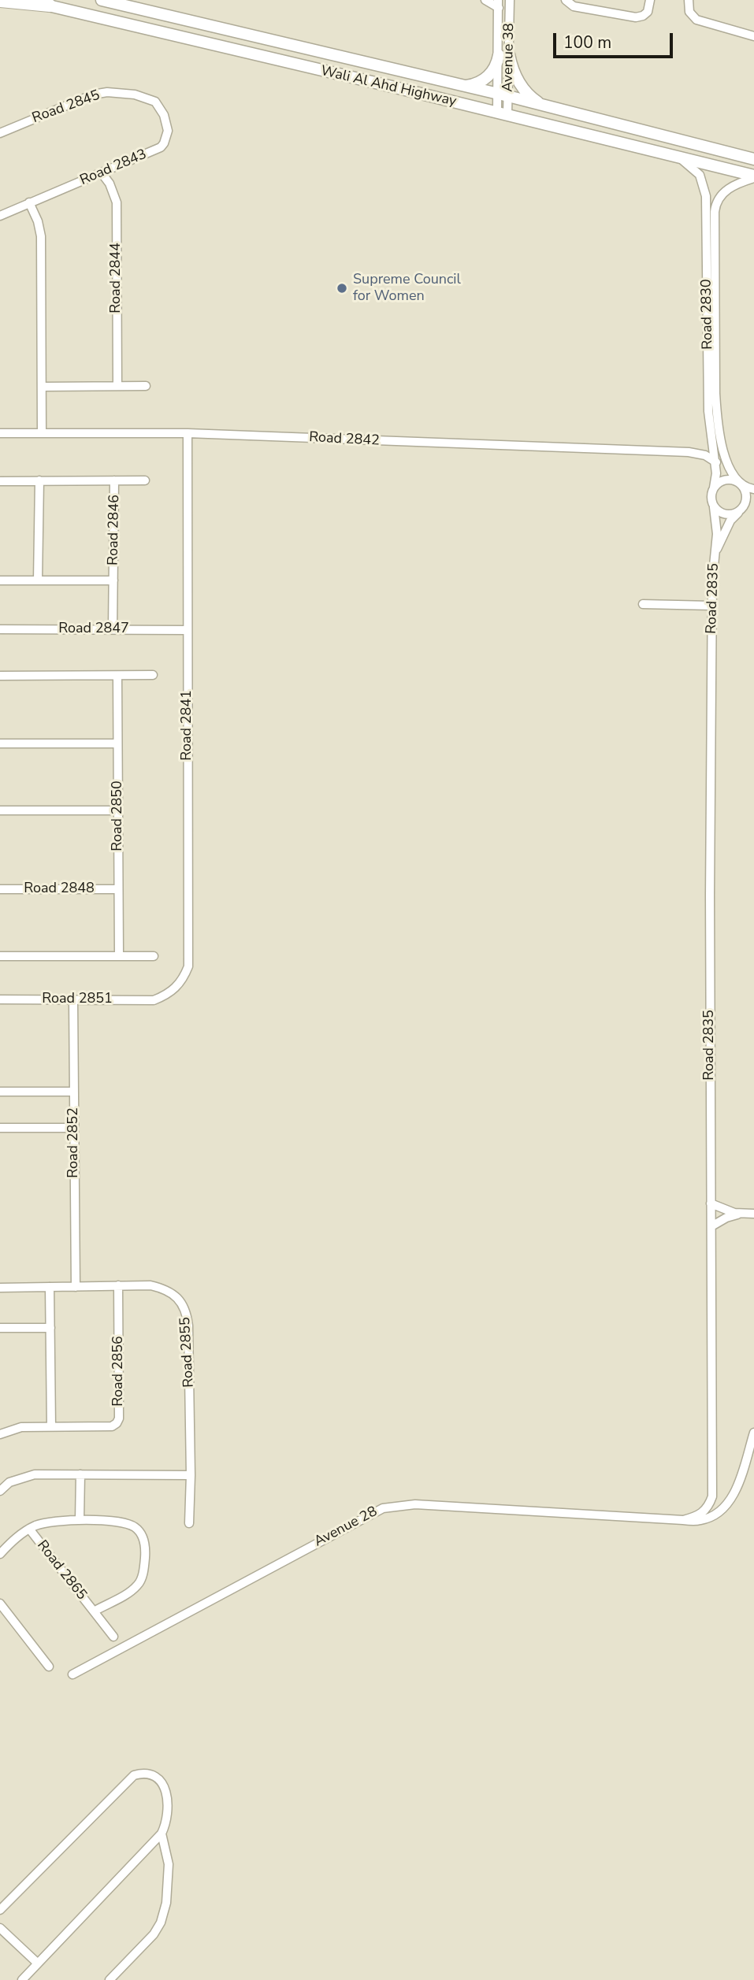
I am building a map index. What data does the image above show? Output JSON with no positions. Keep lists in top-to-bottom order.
{
  "streets": {
    "main road": ["Wali Al Ahd Highway"],
    "street": [
      "Avenue 38",
      "Road 2845",
      "Road 2843",
      "Road 2844",
      "Road 2830",
      "Road 2842",
      "Road 2846",
      "Road 2835",
      "Road 2847",
      "Road 2841",
      "Road 2850",
      "Road 2848",
      "Road 2851",
      "Road 2852",
      "Road 2855",
      "Road 2856",
      "Avenue 28",
      "Road 2865"
    ]
  },
  "crossings": [
    ["Avenue 38", "Wali Al Ahd Highway"],
    ["Wali Al Ahd Highway", "Road 2830"],
    ["Road 2845", "Road 2843"],
    ["Road 2843", "Road 2844"],
    ["Road 2830", "Road 2842"],
    ["Road 2830", "Road 2835"],
    ["Road 2842", "Road 2841"],
    ["Road 2846", "Road 2847"],
    ["Road 2835", "Avenue 28"],
    ["Road 2847", "Road 2841"],
    ["Road 2841", "Road 2851"],
    ["Road 2850", "Road 2848"],
    ["Road 2851", "Road 2852"],
    ["Road 2852", "Road 2855"],
    ["Road 2855", "Road 2856"]
  ],
  "places": ["Supreme Council for Women"],
  "scale_bar": "100 m"
}
